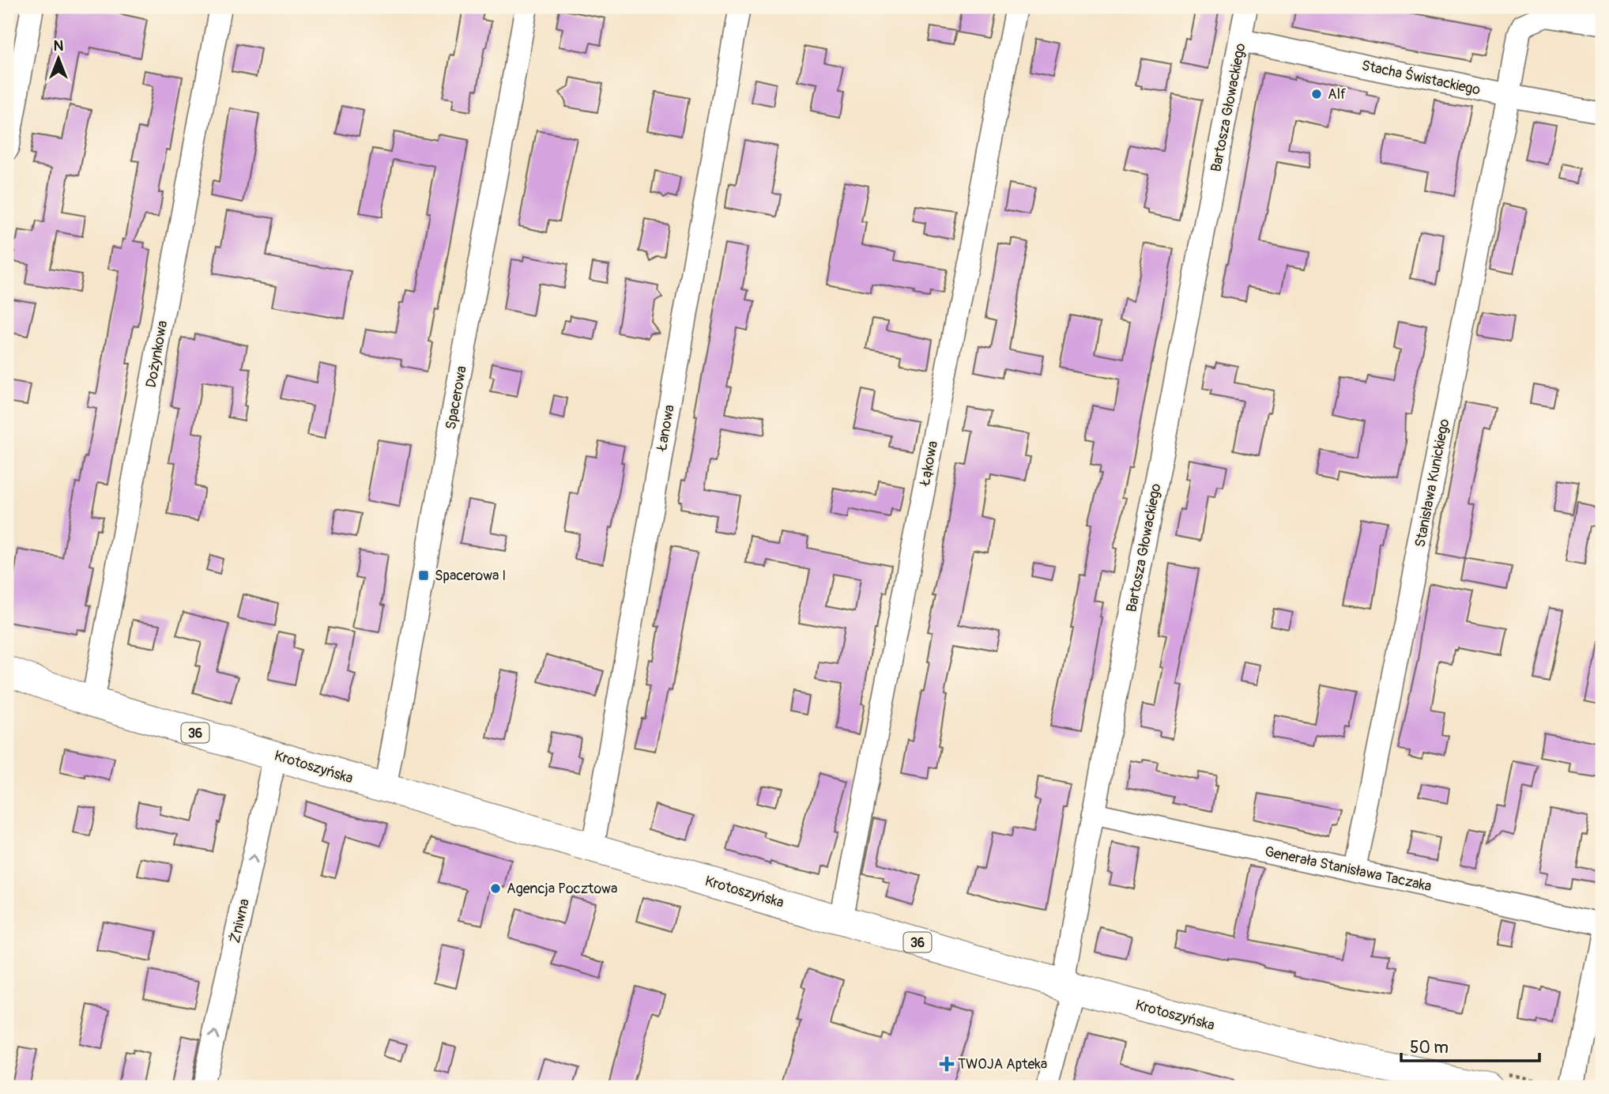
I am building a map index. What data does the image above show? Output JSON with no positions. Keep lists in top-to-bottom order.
{
  "streets": {
    "main road": ["36", "Krotoszyńska"],
    "street": [
      "Stacha Świstackiego",
      "Bartosza Głowackiego",
      "Dożynkowa",
      "Spacerowa",
      "Łanowa",
      "Łąkowa",
      "Stanisława Kunickiego",
      "Generała Stanisława Taczaka",
      "Żniwna"
    ]
  },
  "crossings": [
    ["Stacha Świstackiego", "Bartosza Głowackiego"],
    ["Stacha Świstackiego", "Stanisława Kunickiego"],
    ["Bartosza Głowackiego", "Krotoszyńska"],
    ["Bartosza Głowackiego", "Generała Stanisława Taczaka"],
    ["Dożynkowa", "Krotoszyńska"],
    ["Spacerowa", "Krotoszyńska"],
    ["Łanowa", "Krotoszyńska"],
    ["Łąkowa", "Krotoszyńska"],
    ["Stanisława Kunickiego", "Generała Stanisława Taczaka"],
    ["Krotoszyńska", "Żniwna"]
  ],
  "one_way": ["Żniwna"],
  "places": {
    "other": ["Alf", "Agencja Pocztowa"],
    "transit": ["Spacerowa I"],
    "health": ["TWOJA Apteka"]
  },
  "scale_bar": "50 m",
  "north": "top"
}
